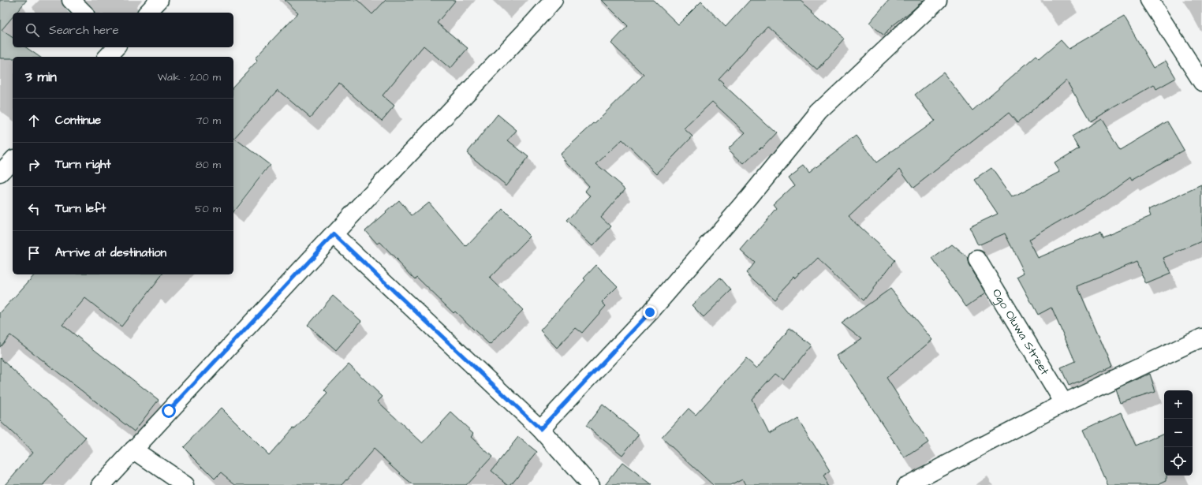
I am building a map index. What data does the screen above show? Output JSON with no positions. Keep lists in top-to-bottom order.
{
  "streets": {
    "street": ["Ogo Oluwa Street"]
  },
  "page": {
    "search": "Search here",
    "heading": ["3 min", "Walk · 200 m"],
    "list": [
      ["Continue", "70 m"],
      ["Turn right", "80 m"],
      ["Turn left", "50 m"],
      "Arrive at destination"
    ],
    "map_buttons": ["+", "−"]
  }
}
